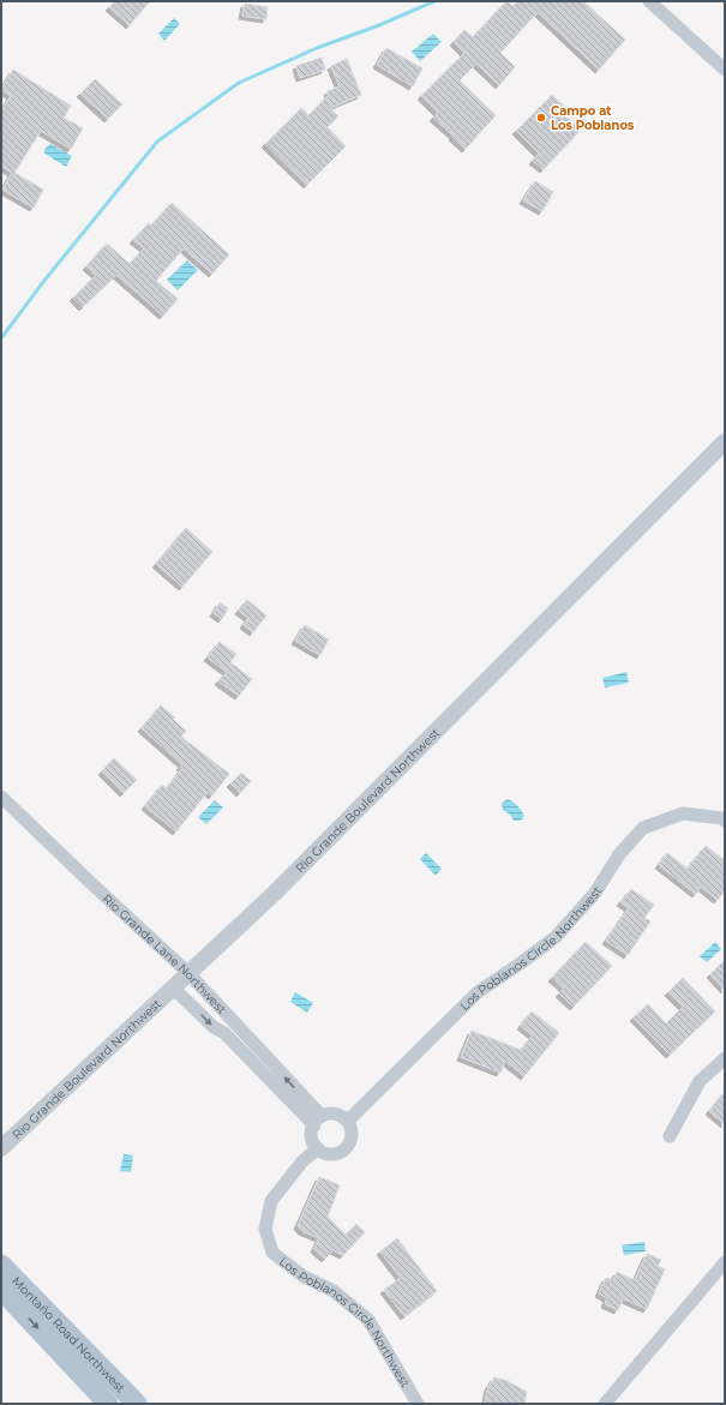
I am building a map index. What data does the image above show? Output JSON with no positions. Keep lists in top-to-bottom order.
{
  "streets": {
    "main road": ["Montaño Road Northwest"],
    "street": ["Rio Grande Boulevard Northwest", "Los Poblanos Circle Northwest", "Rio Grande Lane Northwest"]
  },
  "crossings": [
    ["Rio Grande Boulevard Northwest", "Rio Grande Lane Northwest"],
    ["Los Poblanos Circle Northwest", "Rio Grande Lane Northwest"]
  ],
  "places": ["Campo at Los Poblanos"]
}
